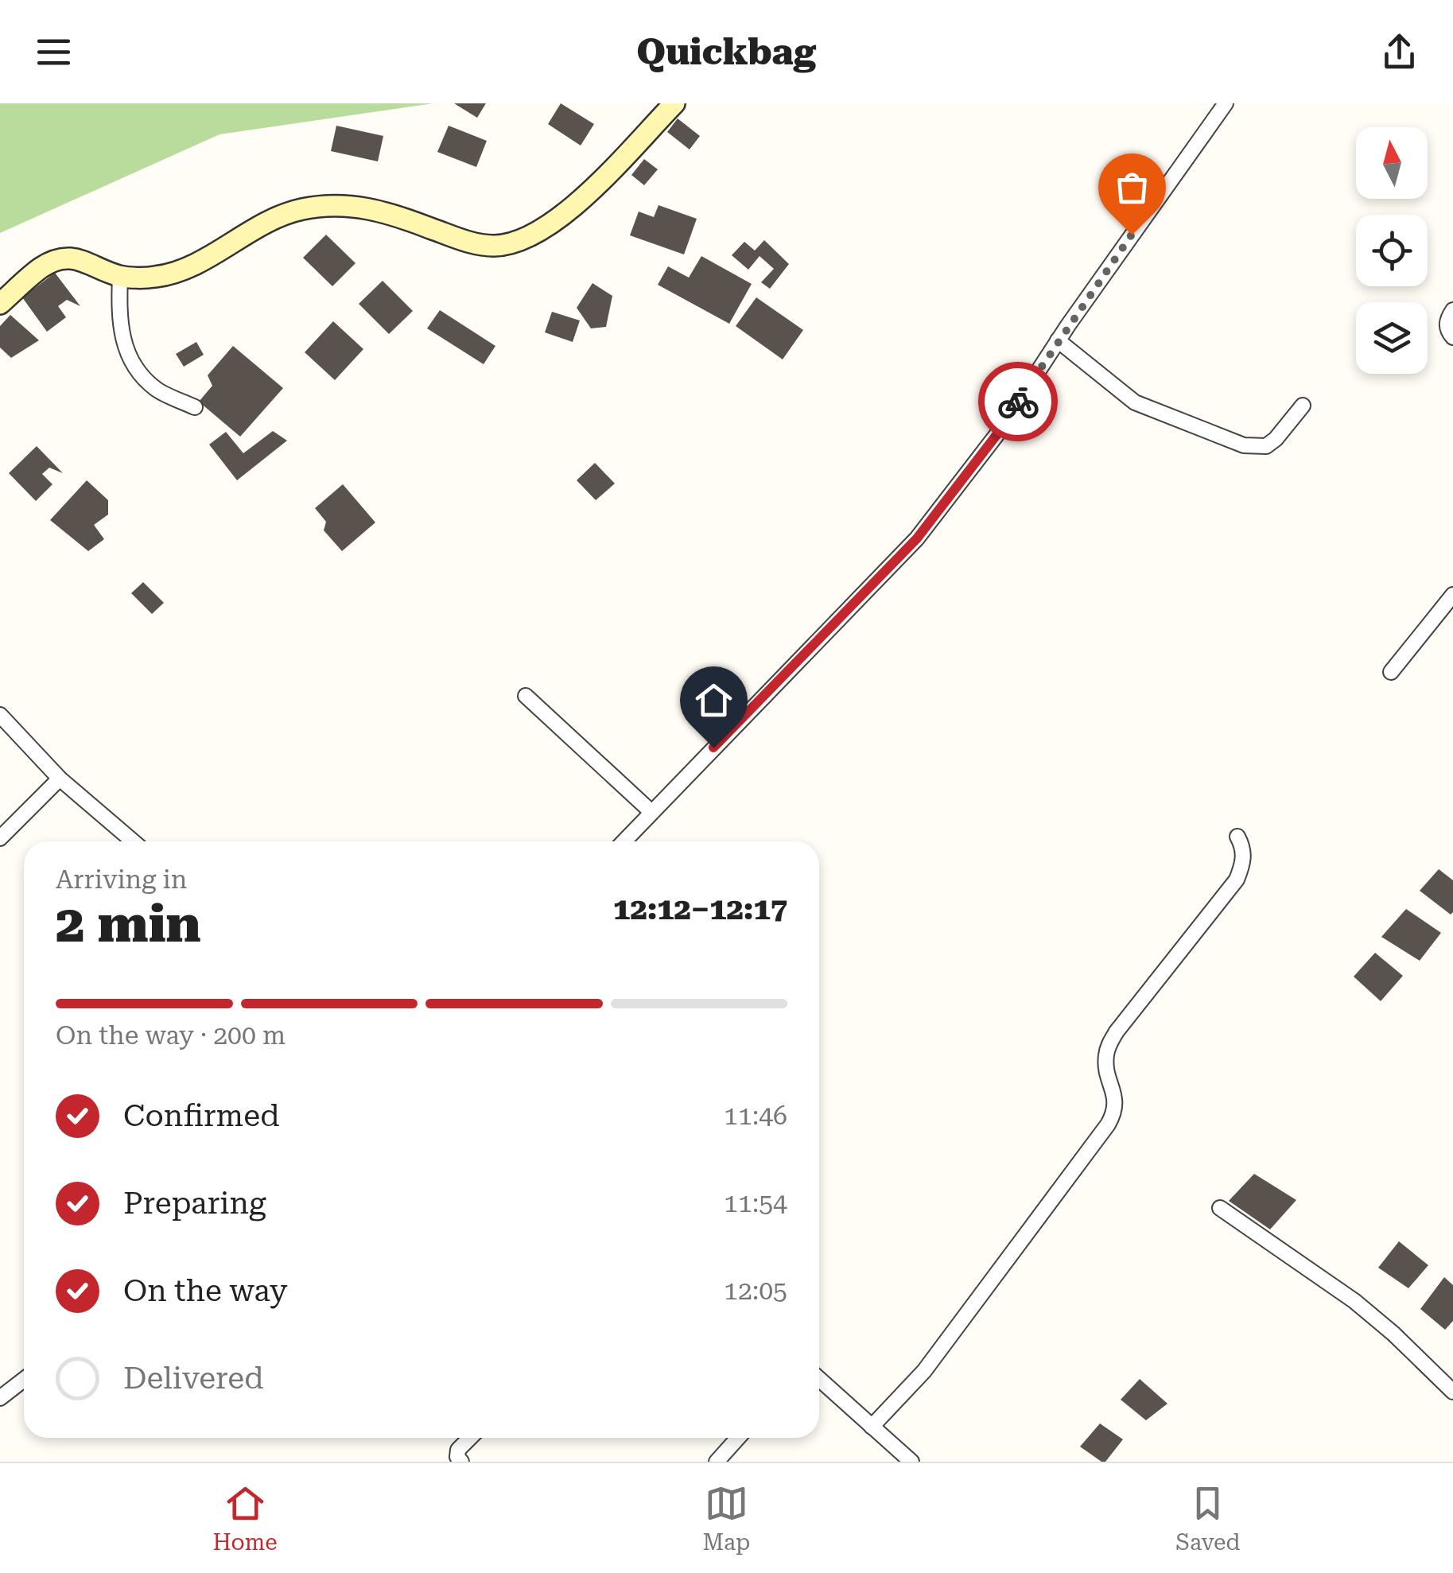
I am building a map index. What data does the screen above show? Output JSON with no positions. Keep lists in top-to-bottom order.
{
  "north": "top",
  "page": {
    "header": "Quickbag",
    "heading": ["2 min", "Arriving in", "12:12–12:17"],
    "bar": "On the way · 200 m",
    "list": [
      ["Confirmed", "11:46"],
      ["Preparing", "11:54"],
      ["On the way", "12:05"],
      "Delivered"
    ],
    "tabs": ["Home", "Map", "Saved"]
  }
}
